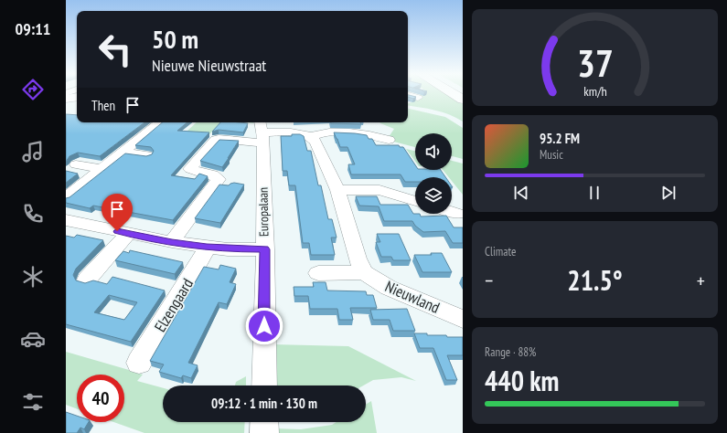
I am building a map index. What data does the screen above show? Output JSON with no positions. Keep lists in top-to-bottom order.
{
  "streets": {
    "street": ["Europalaan", "Nieuwland", "Elzengaard"]
  },
  "page": {
    "tabs": "09:11",
    "turn": ["50 m", "Nieuwe Nieuwstraat"],
    "then": "Then",
    "song": ["95.2 FM", "Music"],
    "tile": [
      "Climate",
      ["Range · 88%", "440 km"]
    ],
    "heat": ["−", "21.5°", "+"],
    "limit": "40",
    "trip": "09:12 · 1 min · 130 m",
    "gauge": ["37", "km/h"]
  }
}
